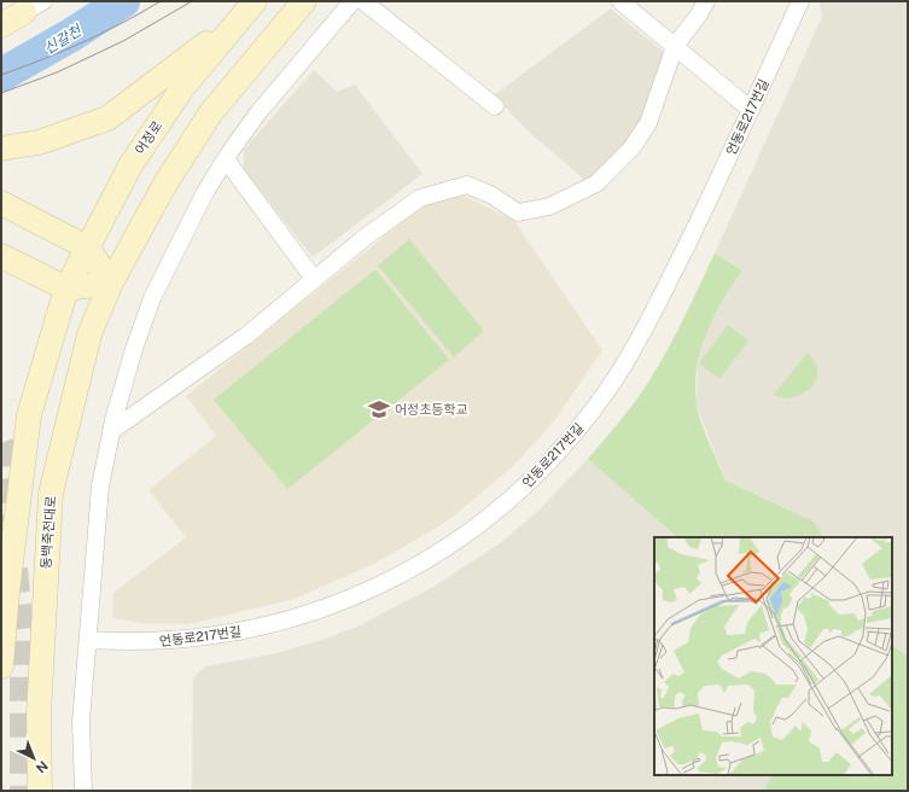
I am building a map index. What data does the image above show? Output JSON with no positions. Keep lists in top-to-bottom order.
{
  "streets": {
    "main road": ["어정로", "동백죽전대로"],
    "street": ["언동로217번길"]
  },
  "water": ["신갈천"],
  "places": {
    "school or university": ["어정초등학교"]
  },
  "north": "bottom right"
}
